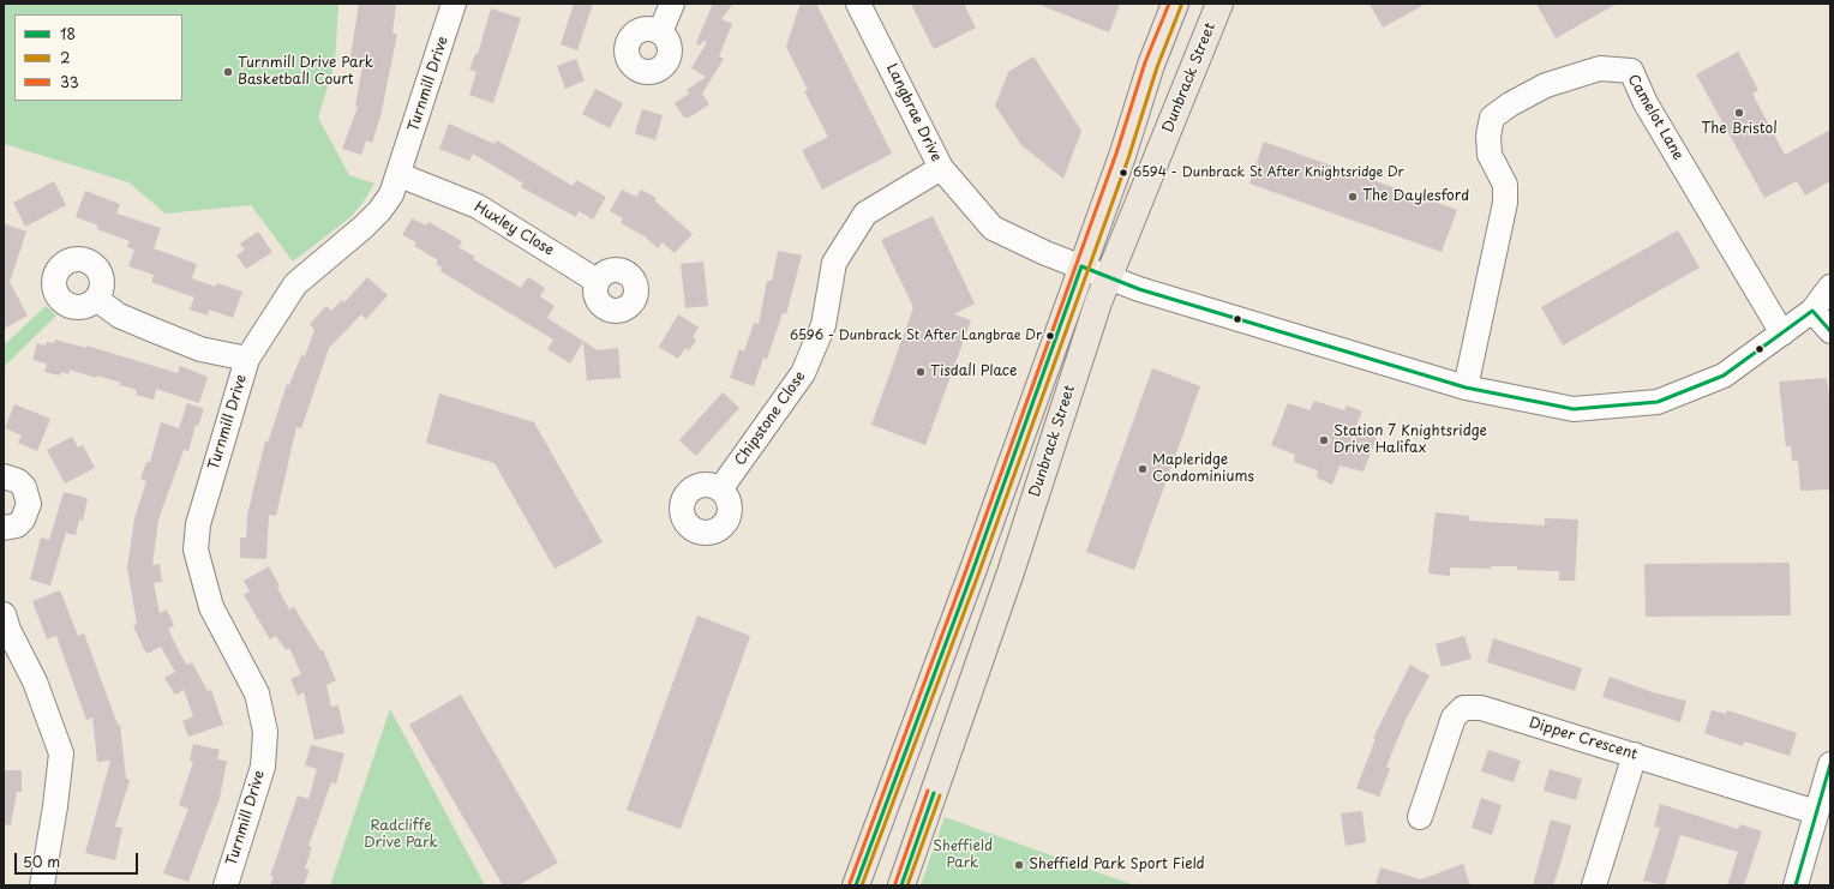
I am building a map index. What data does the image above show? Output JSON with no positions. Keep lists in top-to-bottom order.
{
  "streets": {
    "main road": ["Dunbrack Street"],
    "street": [
      "Turnmill Drive",
      "Langbrae Drive",
      "Camelot Lane",
      "Huxley Close",
      "Chipstone Close",
      "Dipper Crescent"
    ]
  },
  "crossings": [
    ["Dunbrack Street", "Langbrae Drive"],
    ["Turnmill Drive", "Huxley Close"],
    ["Langbrae Drive", "Camelot Lane"],
    ["Langbrae Drive", "Chipstone Close"]
  ],
  "parks": ["Radcliffe Drive Park", "Sheffield Park"],
  "places": [
    "Turnmill Drive Park Basketball Court",
    "The Bristol",
    "6594 - Dunbrack St After Knightsridge Dr",
    "The Daylesford",
    "6596 - Dunbrack St After Langbrae Dr",
    "Tisdall Place",
    "Station 7 Knightsridge Drive Halifax",
    "Mapleridge Condominiums",
    "Sheffield Park Sport Field"
  ],
  "lines": ["transit line 33", "transit line 2", "transit line 18"],
  "legend": ["18", "2", "33"],
  "scale_bar": "50 m"
}
